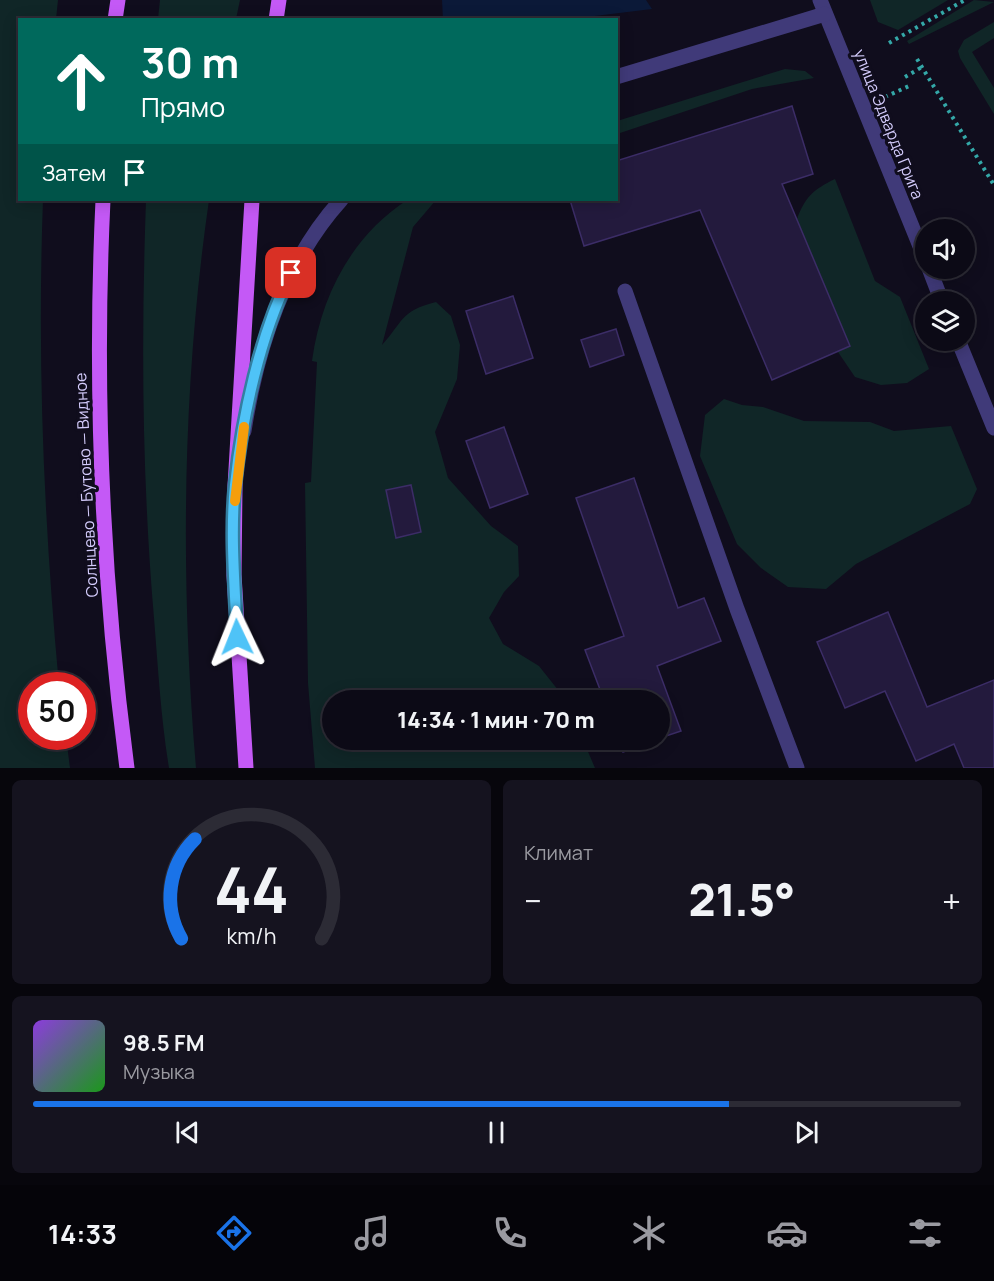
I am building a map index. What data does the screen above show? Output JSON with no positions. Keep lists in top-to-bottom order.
{
  "streets": {
    "main road": ["Солнцево — Бутово — Видное"],
    "street": ["улица Эдварда Грига"]
  },
  "page": {
    "turn": ["30 m", "Прямо"],
    "then": "Затем",
    "limit": "50",
    "trip": "14:34 · 1 мин · 70 m",
    "tile": "Климат",
    "heat": ["−", "21.5°", "+"],
    "song": ["98.5 FM", "Музыка"],
    "tabs": "14:33",
    "gauge": ["44", "km/h"]
  }
}
